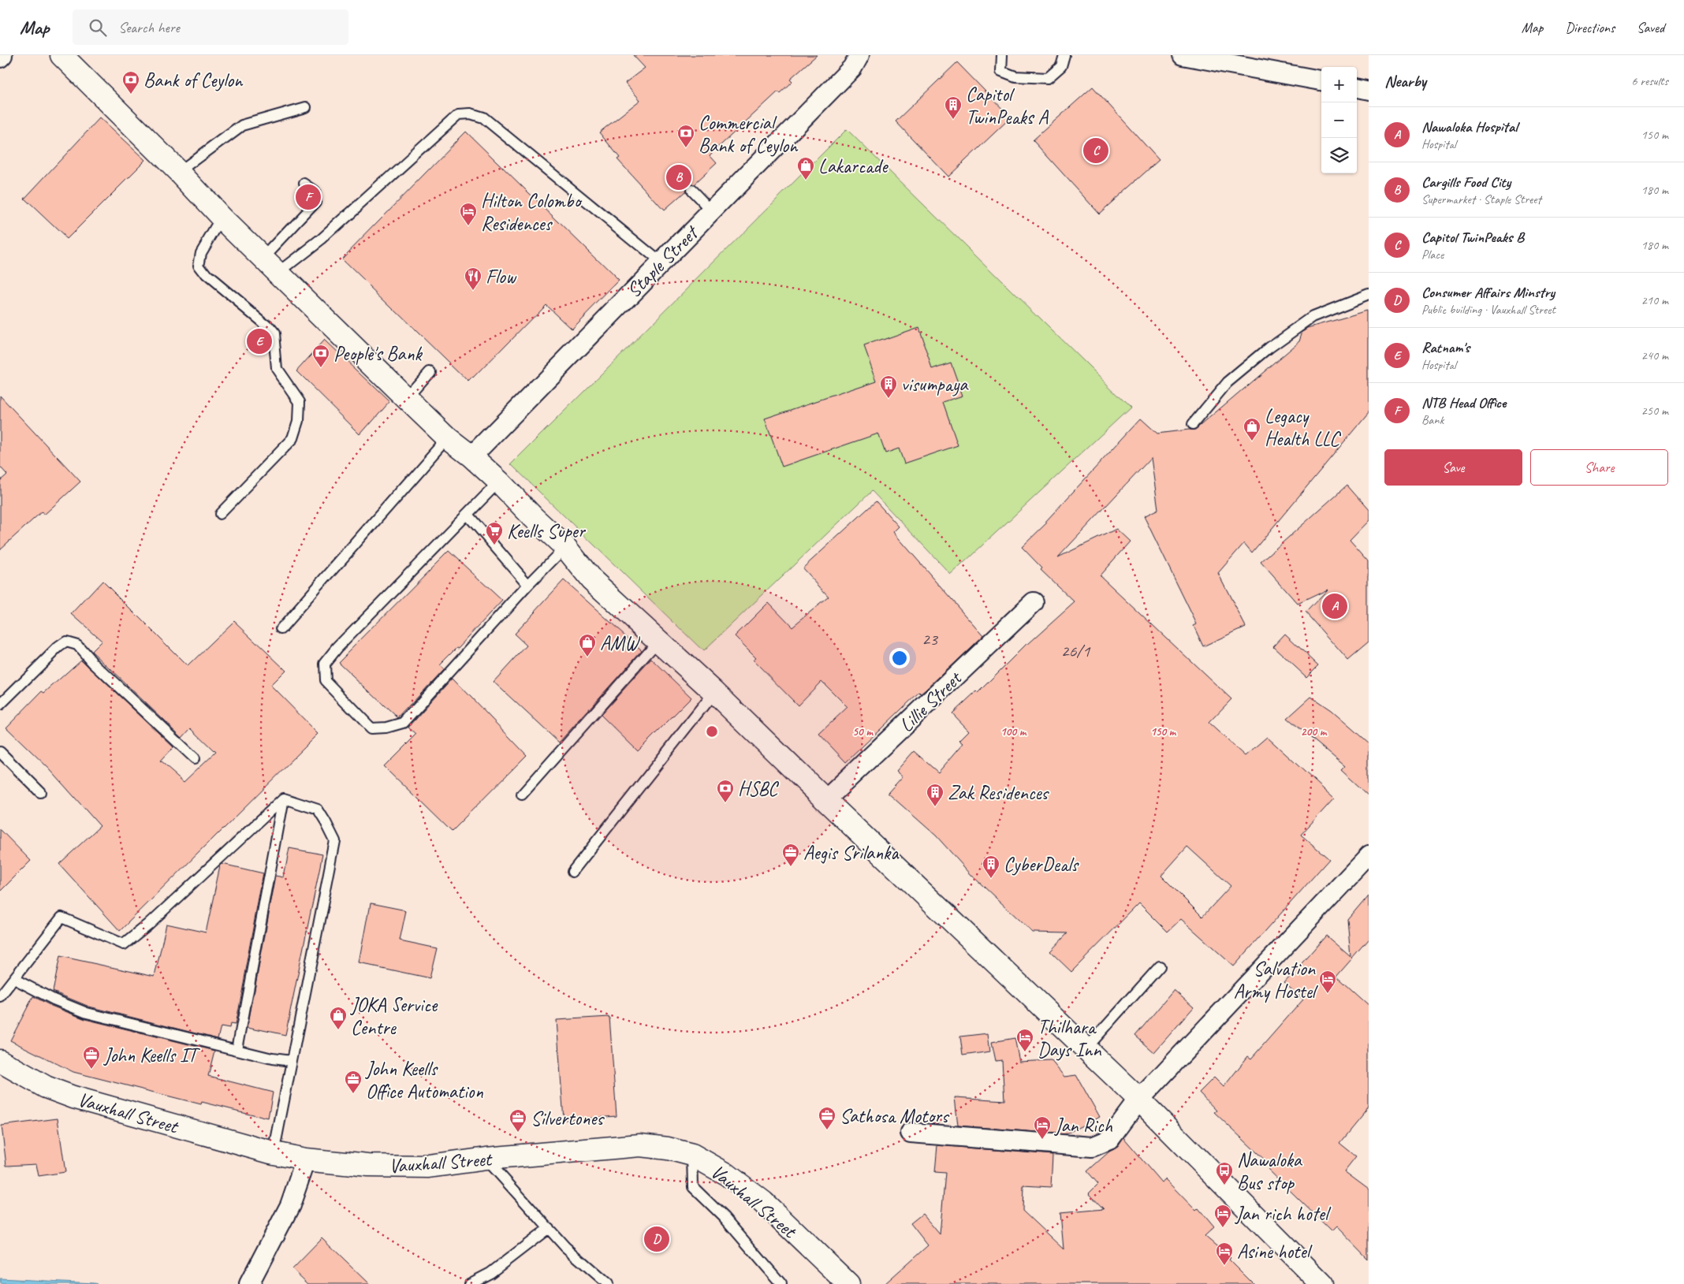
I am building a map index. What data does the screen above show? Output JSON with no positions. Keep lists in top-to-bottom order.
{
  "streets": {
    "main road": ["Vauxhall Street"],
    "street": ["Staple Street", "Lillie Street"]
  },
  "places": {
    "bank": [
      "Bank of Ceylon",
      "Commercial Bank of Ceylon",
      "People's Bank",
      "HSBC"
    ],
    "building": [
      "Capitol TwinPeaks A",
      "visumpaya",
      "Zak Residences",
      "CyberDeals"
    ],
    "shop": [
      "Lakarcade",
      "Legacy Health LLC",
      "AMW",
      "JOKA Service Centre"
    ],
    "hotel": [
      "Hilton Colombo Residences",
      "Salvation Army Hostel",
      "Thilhara Days Inn",
      "Jan Rich",
      "Jan rich hotel",
      "Asine hotel"
    ],
    "restaurant": ["Flow"],
    "supermarket": ["Keells Super"],
    "office": [
      "Aegis Srilanka",
      "John Keells IT",
      "John Keells Office Automation",
      "Sathosa Motors",
      "Silvertones"
    ],
    "bus stop": ["Nawaloka Bus stop"]
  },
  "house_numbers": ["23", "26/1"],
  "page": {
    "header": "Map",
    "search": "Search here",
    "nav": ["Map", "Directions", "Saved"],
    "heading": ["Nearby", "6 results"],
    "map_buttons": ["+", "−"],
    "list": [
      {
        "mark": "A",
        "name": "Nawaloka Hospital",
        "note": "Hospital",
        "value": "150 m"
      },
      {
        "mark": "B",
        "name": "Cargills Food City",
        "note": "Supermarket · Staple Street",
        "value": "180 m"
      },
      {
        "mark": "C",
        "name": "Capitol TwinPeaks B",
        "note": "Place",
        "value": "180 m"
      },
      {
        "mark": "D",
        "name": "Consumer Affairs Minstry",
        "note": "Public building · Vauxhall Street",
        "value": "210 m"
      },
      {
        "mark": "E",
        "name": "Ratnam's",
        "note": "Hospital",
        "value": "240 m"
      },
      {
        "mark": "F",
        "name": "NTB Head Office",
        "note": "Bank",
        "value": "250 m"
      }
    ],
    "pins": [
      "C",
      "B",
      "F",
      "E",
      "A",
      "D"
    ],
    "buttons": ["Save", "Share"]
  },
  "rings": [
    "50 m",
    "100 m",
    "150 m",
    "200 m"
  ]
}
